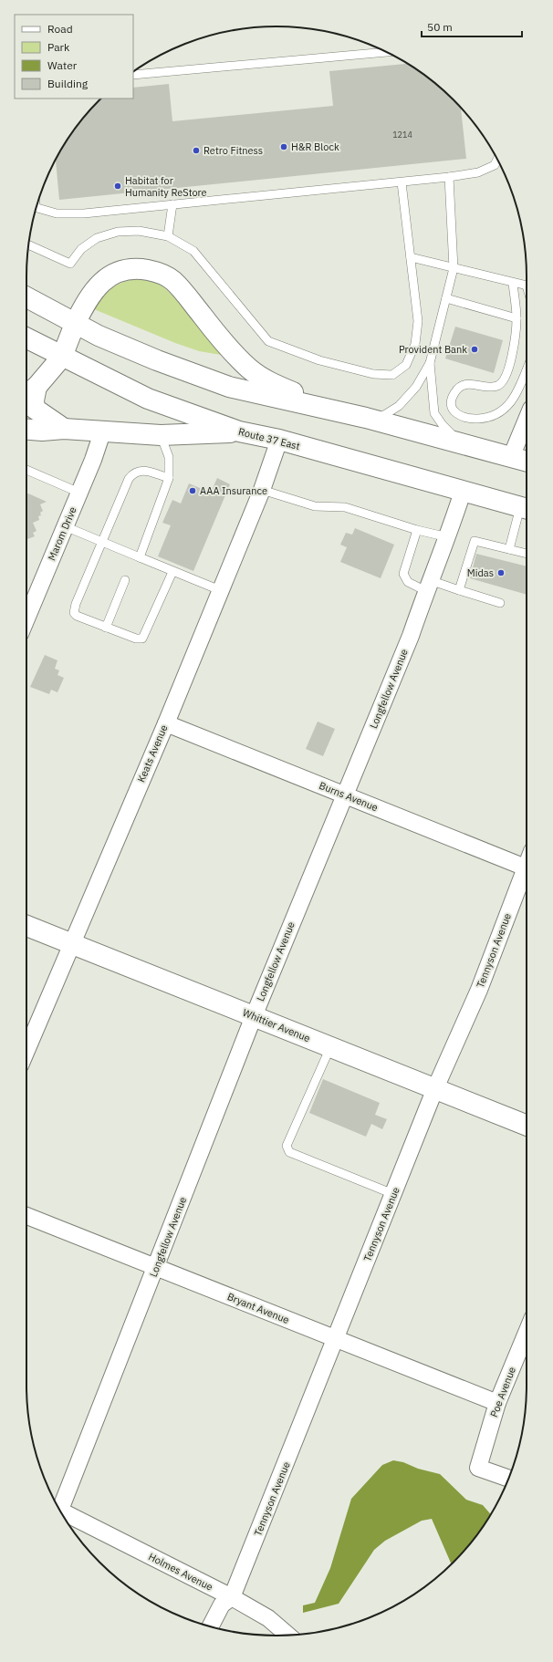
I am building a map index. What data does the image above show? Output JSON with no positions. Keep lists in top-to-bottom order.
{
  "streets": {
    "main road": ["Route 37 East", "Whittier Avenue"],
    "street": [
      "Marom Drive",
      "Longfellow Avenue",
      "Keats Avenue",
      "Burns Avenue",
      "Tennyson Avenue",
      "Bryant Avenue",
      "Poe Avenue",
      "Holmes Avenue"
    ]
  },
  "crossings": [
    ["Route 37 East", "Longfellow Avenue"],
    ["Route 37 East", "Keats Avenue"],
    ["Longfellow Avenue", "Burns Avenue"],
    ["Longfellow Avenue", "Whittier Avenue"],
    ["Longfellow Avenue", "Bryant Avenue"],
    ["Keats Avenue", "Burns Avenue"],
    ["Keats Avenue", "Whittier Avenue"],
    ["Tennyson Avenue", "Whittier Avenue"],
    ["Tennyson Avenue", "Bryant Avenue"],
    ["Tennyson Avenue", "Holmes Avenue"],
    ["Bryant Avenue", "Poe Avenue"]
  ],
  "places": [
    "H&R Block",
    "Retro Fitness",
    "Habitat for Humanity ReStore",
    "Provident Bank",
    "AAA Insurance",
    "Midas"
  ],
  "house_numbers": ["1214"],
  "legend": [
    "Road",
    "Park",
    "Water",
    "Building"
  ],
  "scale_bar": "50 m"
}
